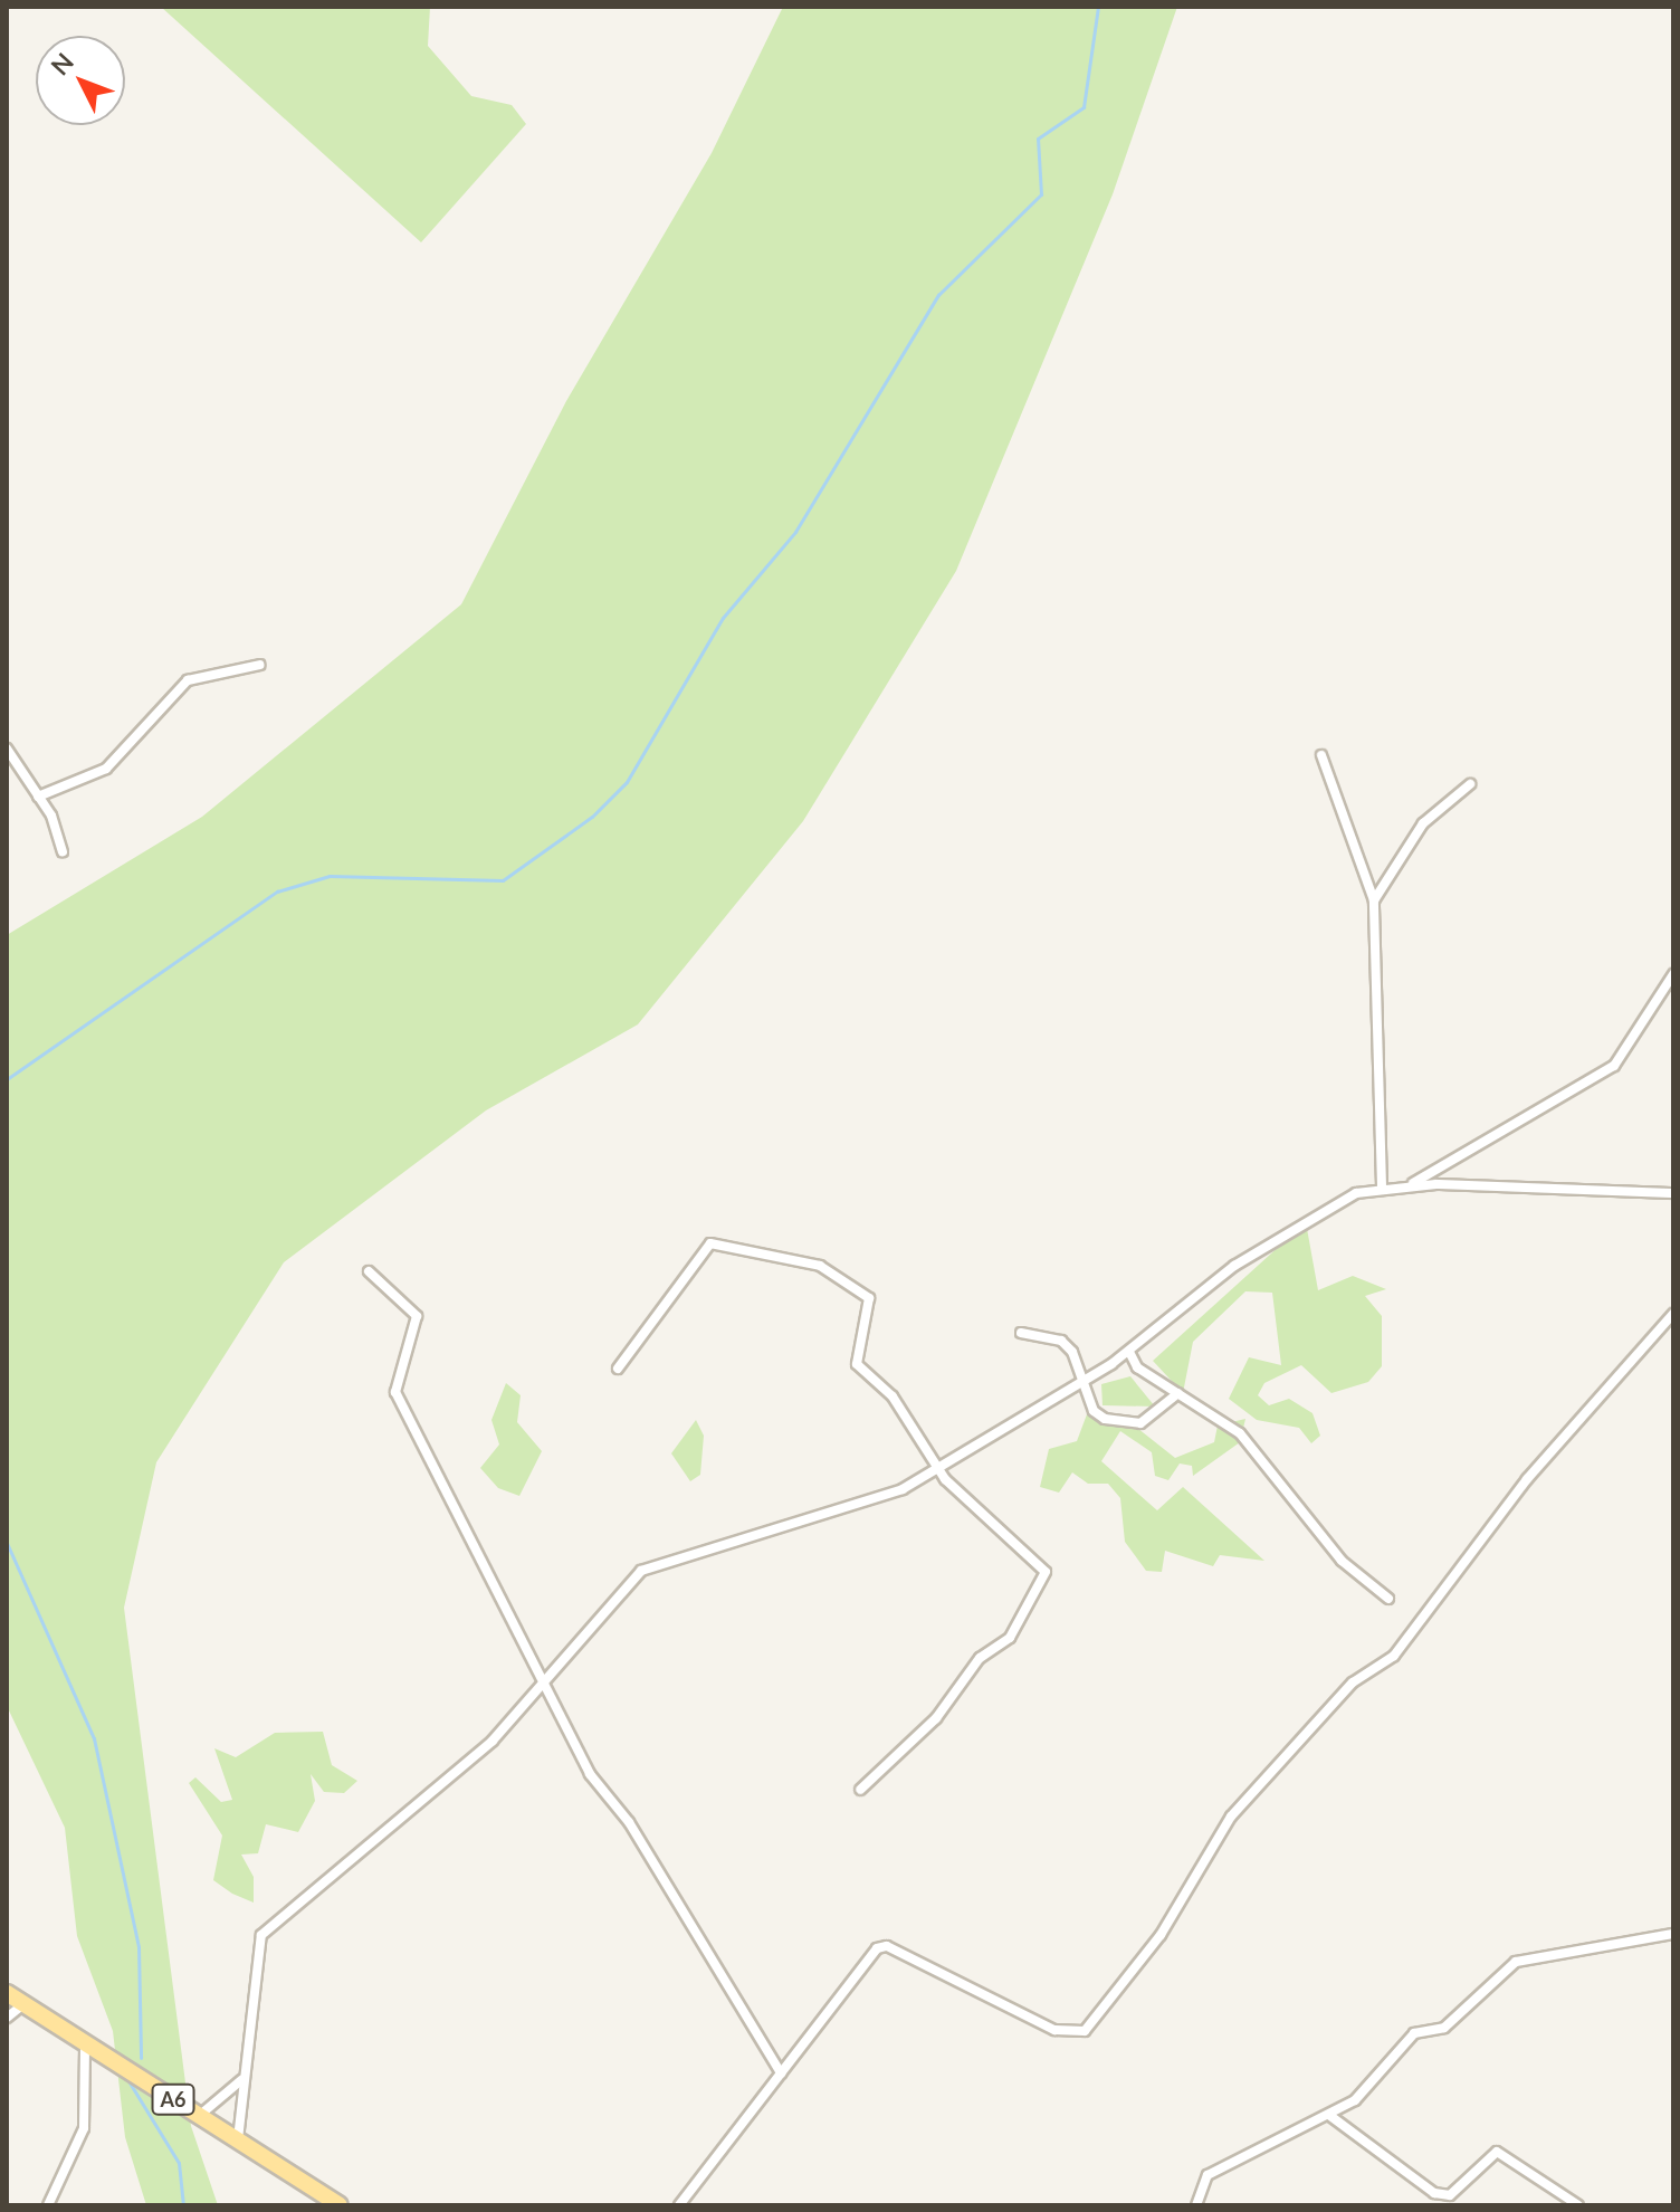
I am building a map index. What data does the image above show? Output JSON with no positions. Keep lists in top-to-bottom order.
{
  "streets": {
    "main road": ["A6"]
  },
  "north": "top left"
}
